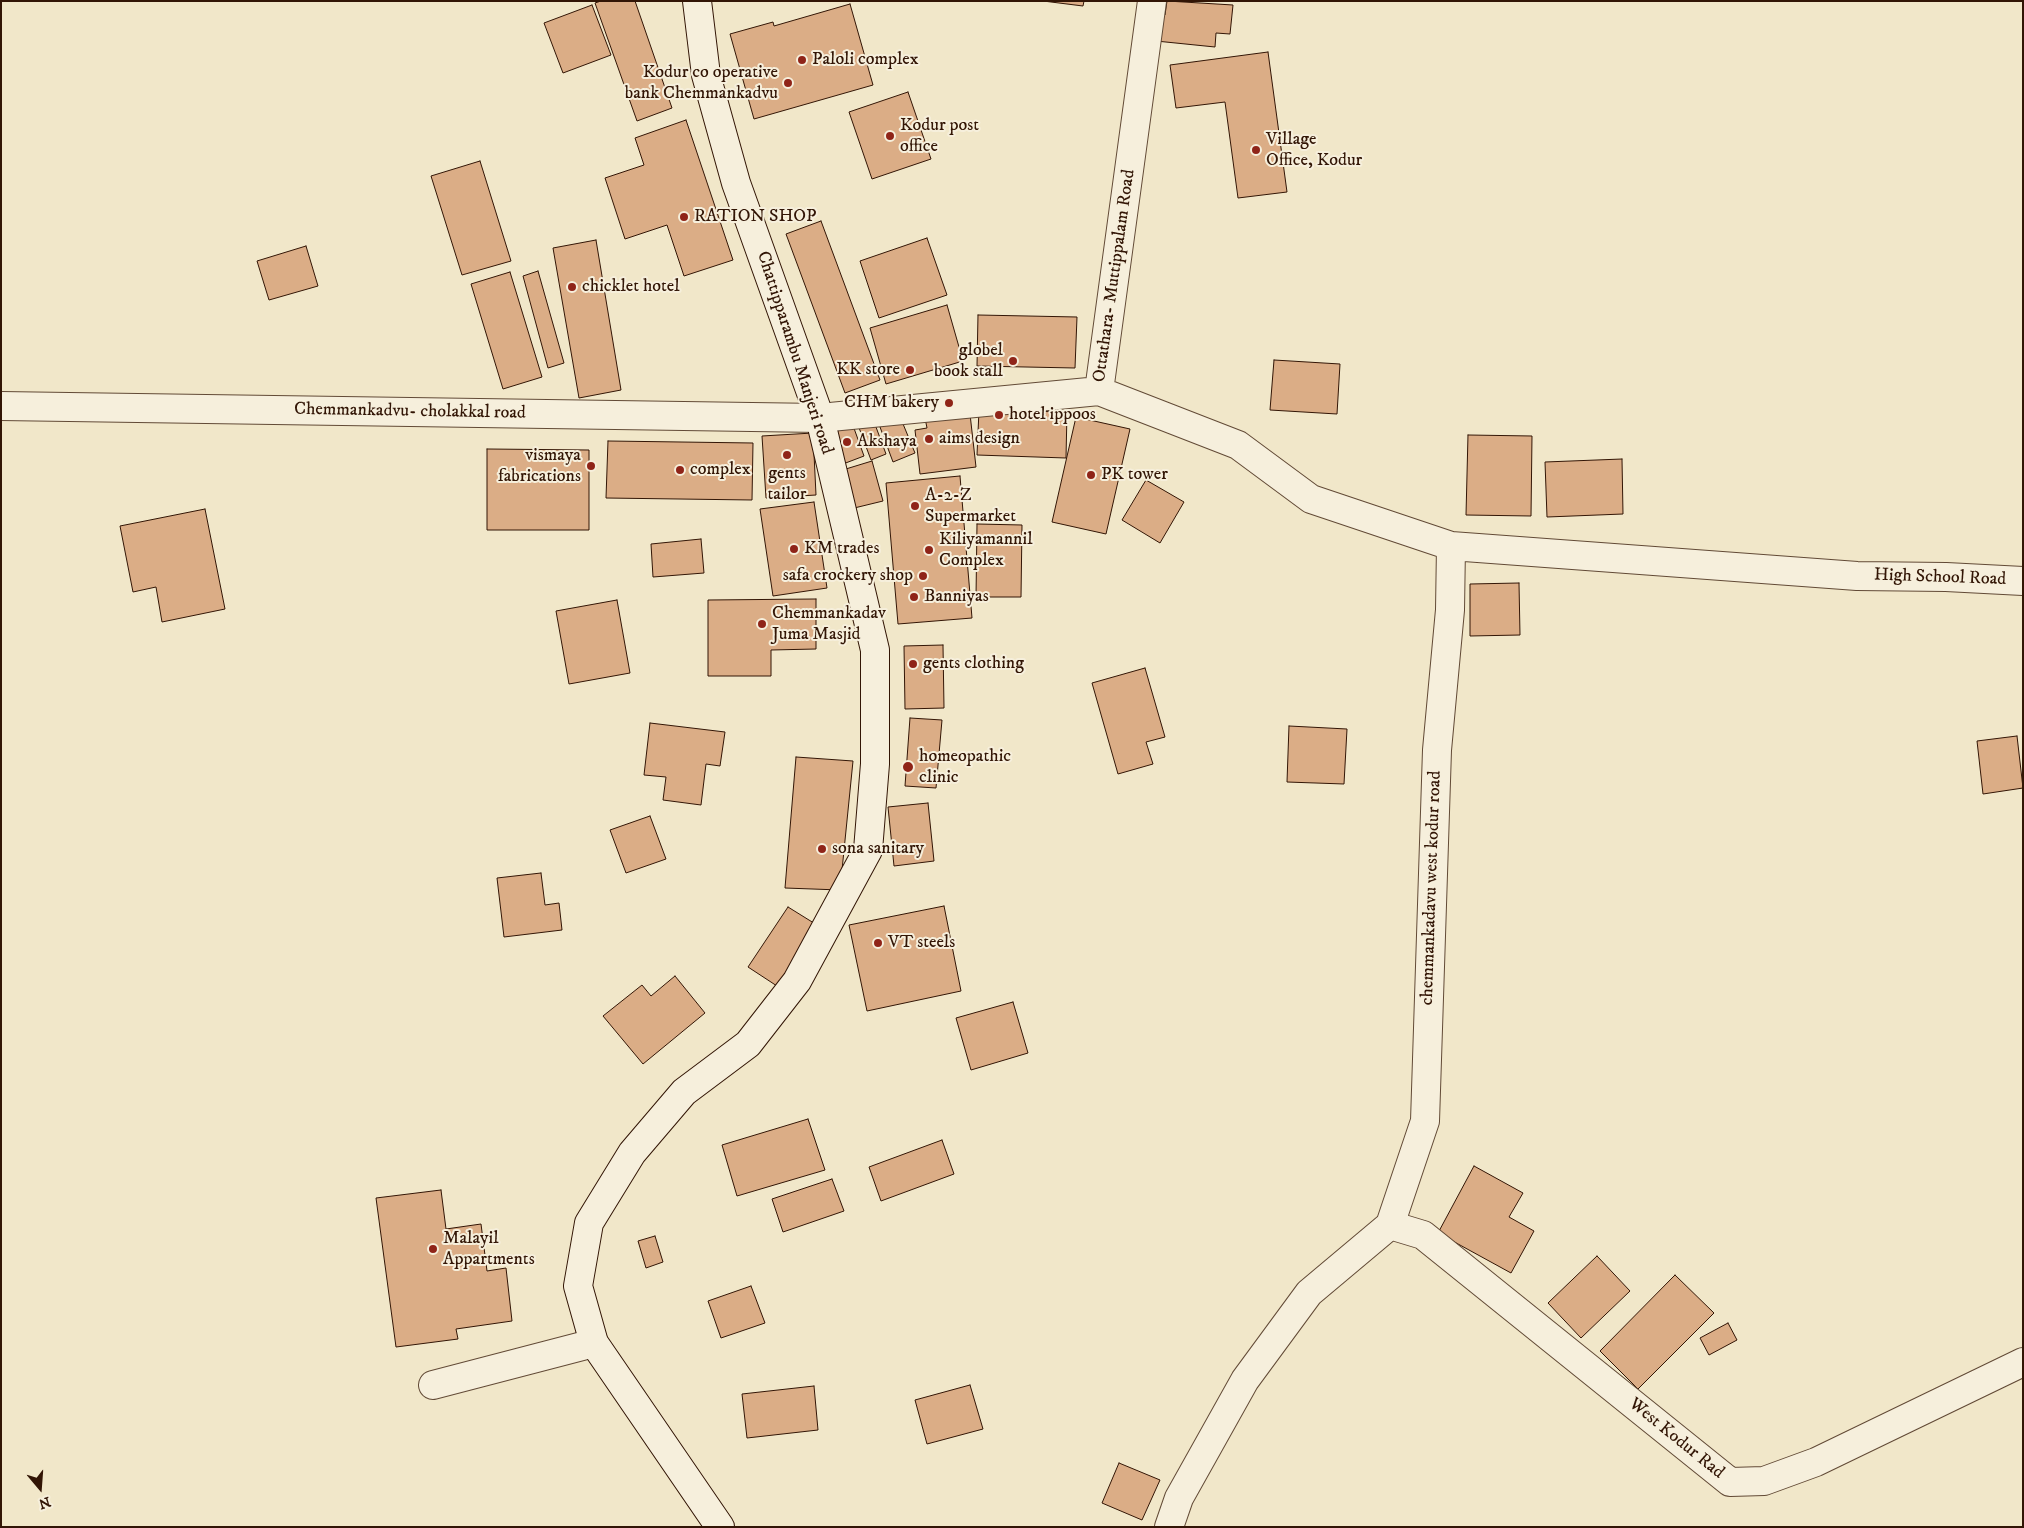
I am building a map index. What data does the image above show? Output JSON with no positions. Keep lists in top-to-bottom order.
{
  "streets": {
    "street": [
      "Ottathara- Muttippalam Road",
      "Chattipparambu Manjeri road",
      "Chemmankadvu- cholakkal road",
      "High School Road",
      "chemmankadavu west kodur road",
      "West Kodur Rad"
    ]
  },
  "crossings": [
    ["Ottathara- Muttippalam Road", "Chattipparambu Manjeri road"],
    ["Ottathara- Muttippalam Road", "Chemmankadvu- cholakkal road"],
    ["Ottathara- Muttippalam Road", "High School Road"],
    ["Chattipparambu Manjeri road", "Chemmankadvu- cholakkal road"],
    ["High School Road", "chemmankadavu west kodur road"],
    ["chemmankadavu west kodur road", "West Kodur Rad"]
  ],
  "places": [
    "Paloli complex",
    "Kodur co operative bank Chemmankadvu",
    "Kodur post office",
    "Village Office, Kodur",
    "RATION SHOP",
    "chicklet hotel",
    "globel book stall",
    "KK store",
    "CHM bakery",
    "hotel ippoos",
    "aims design",
    "Akshaya",
    "gents tailor",
    "vismaya fabrications",
    "complex",
    "PK tower",
    "A-2-Z Supermarket",
    "KM trades",
    "Kiliyamannil Complex",
    "safa crockery shop",
    "Banniyas",
    "Chemmankadav Juma Masjid",
    "gents clothing",
    "homeopathic clinic",
    "sona sanitary",
    "VT steels",
    "Malayil Appartments"
  ],
  "north": "bottom"
}
